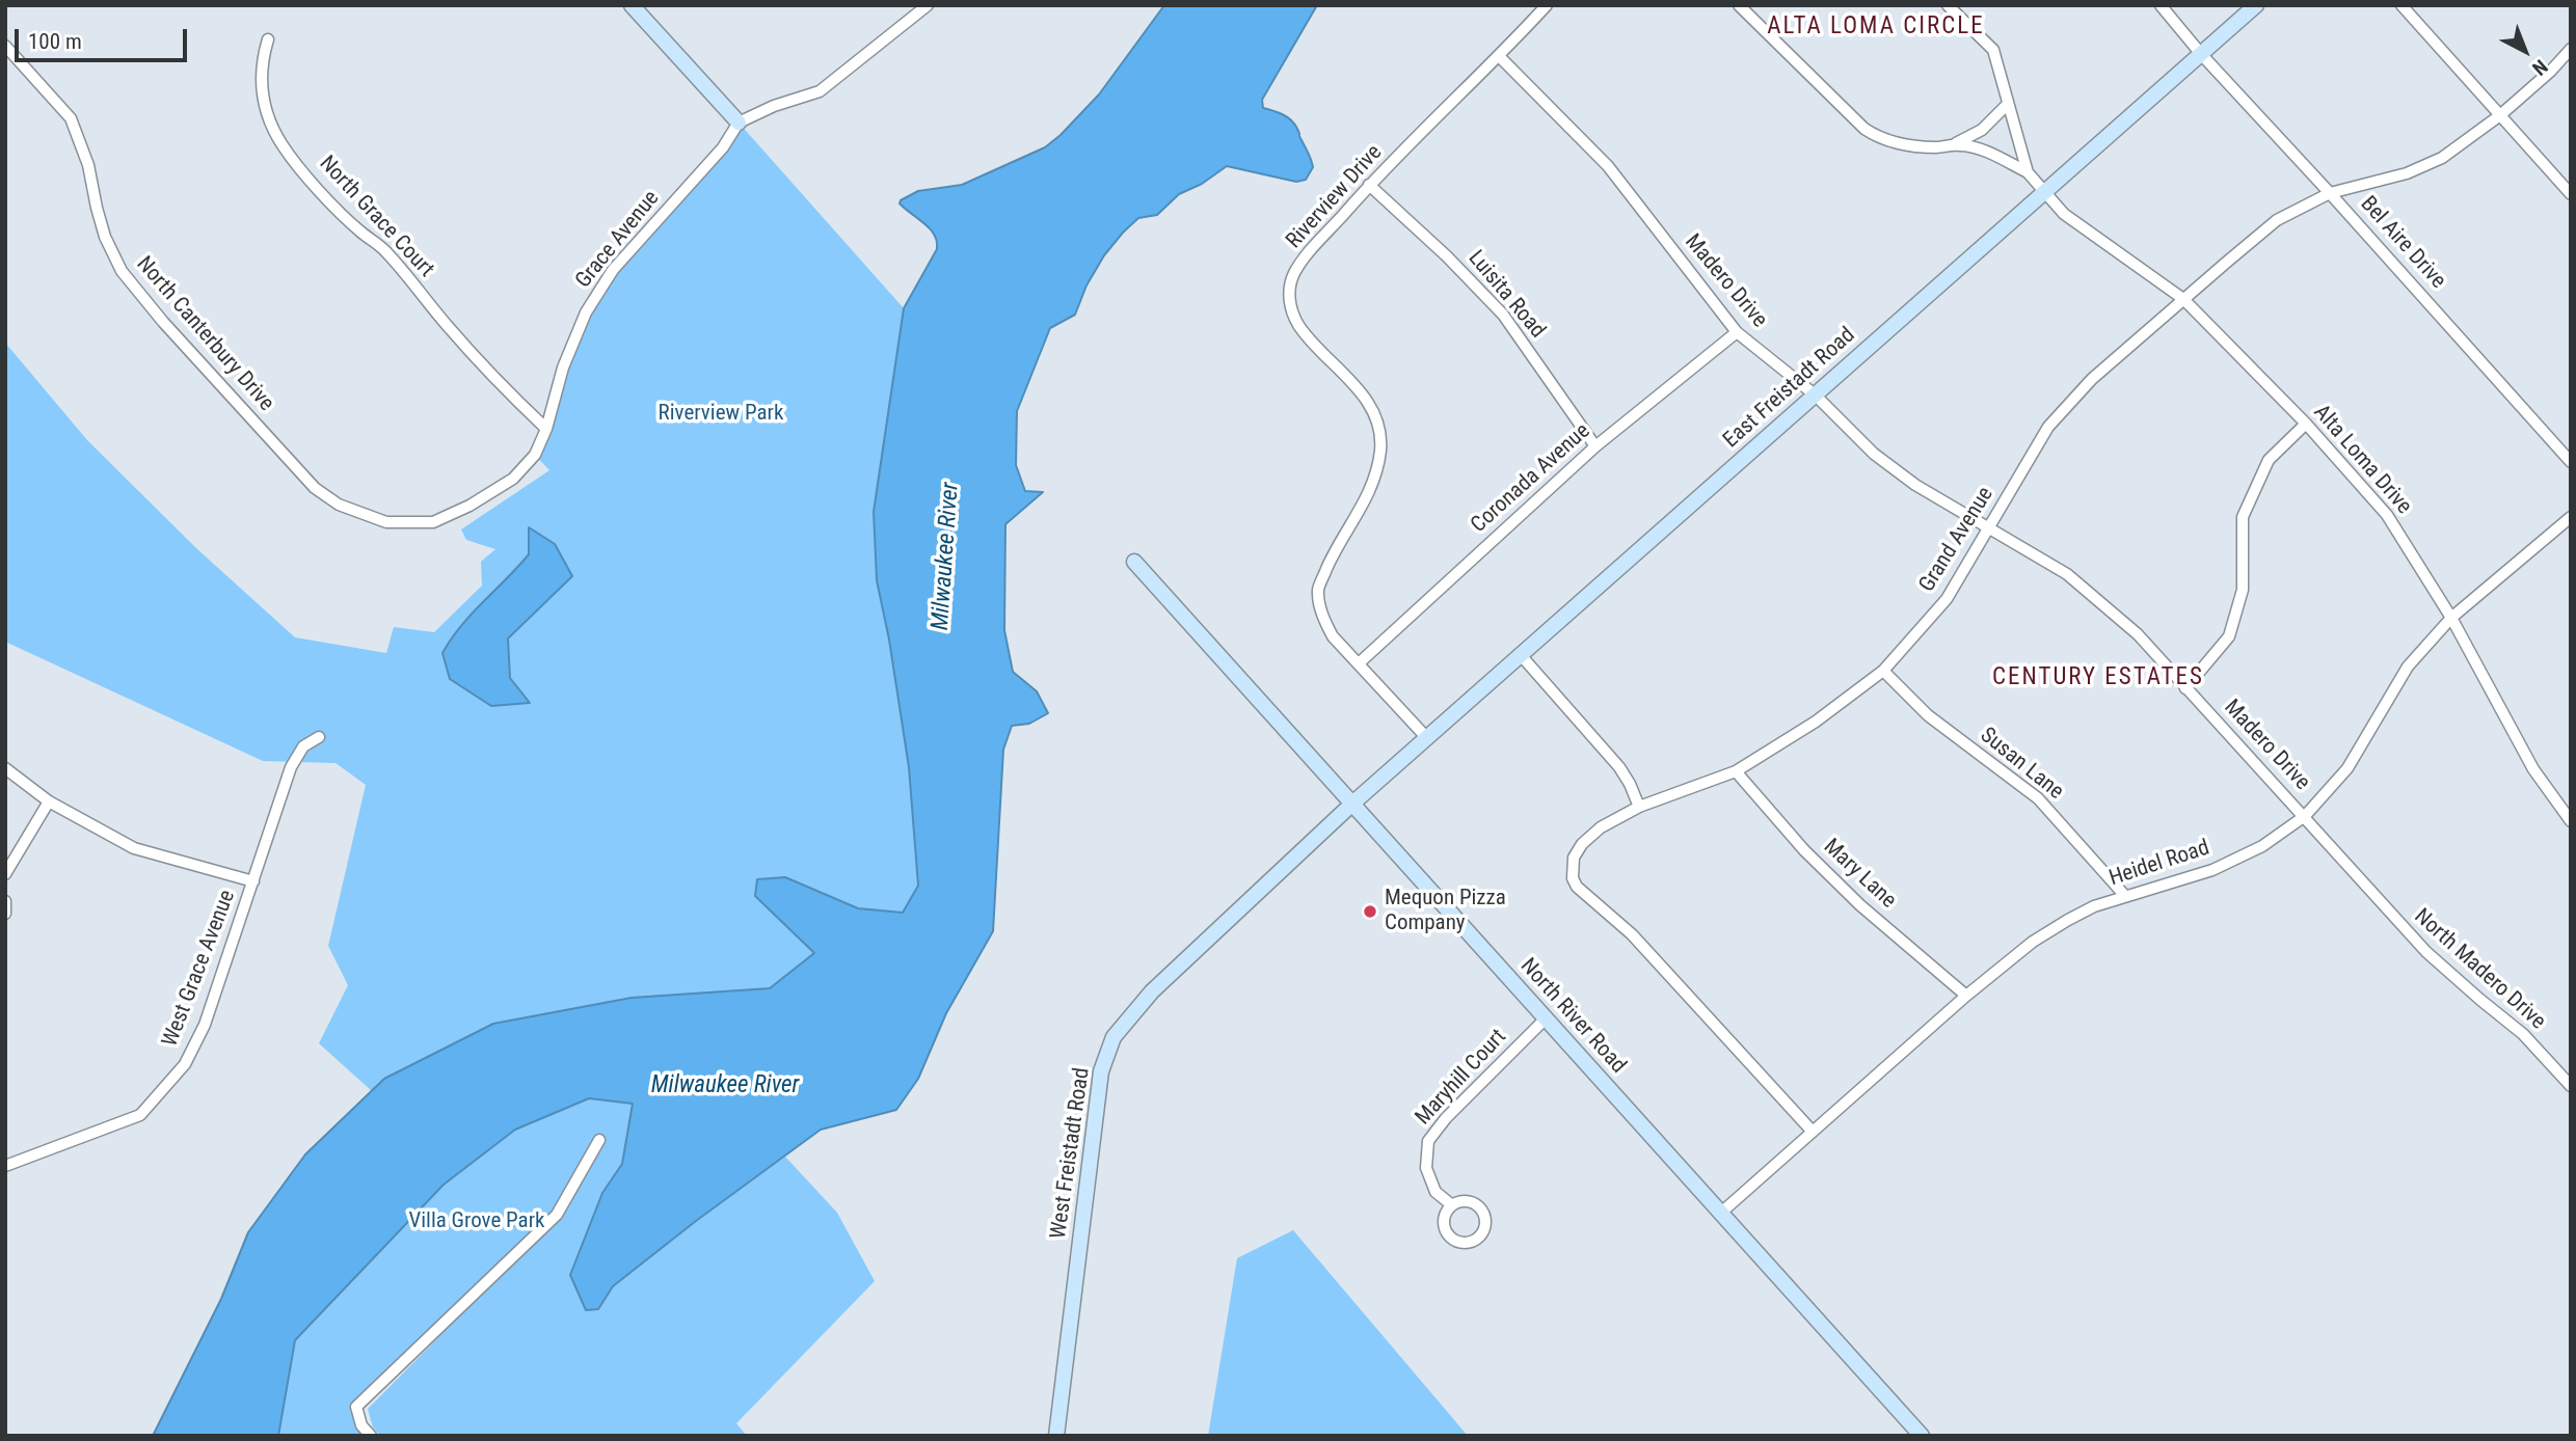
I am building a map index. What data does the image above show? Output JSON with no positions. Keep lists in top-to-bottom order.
{
  "streets": {
    "street": [
      "Riverview Drive",
      "North Grace Court",
      "Grace Avenue",
      "Bel Aire Drive",
      "Madero Drive",
      "Luisita Road",
      "North Canterbury Drive",
      "East Freistadt Road",
      "Alta Loma Drive",
      "Coronada Avenue",
      "Grand Avenue",
      "Susan Lane",
      "Heidel Road",
      "Mary Lane",
      "West Grace Avenue",
      "North Madero Drive",
      "North River Road",
      "Maryhill Court",
      "West Freistadt Road"
    ]
  },
  "crossings": [
    ["Riverview Drive", "Madero Drive"],
    ["Riverview Drive", "Luisita Road"],
    ["Riverview Drive", "East Freistadt Road"],
    ["Riverview Drive", "Coronada Avenue"],
    ["North Grace Court", "Grace Avenue"],
    ["Grace Avenue", "North Canterbury Drive"],
    ["Bel Aire Drive", "East Freistadt Road"],
    ["Bel Aire Drive", "Grand Avenue"],
    ["Madero Drive", "East Freistadt Road"],
    ["Madero Drive", "Coronada Avenue"],
    ["Madero Drive", "Grand Avenue"],
    ["Madero Drive", "Heidel Road"],
    ["Madero Drive", "North Madero Drive"],
    ["Luisita Road", "Coronada Avenue"],
    ["East Freistadt Road", "Alta Loma Drive"],
    ["East Freistadt Road", "North River Road"],
    ["East Freistadt Road", "West Freistadt Road"],
    ["Alta Loma Drive", "Grand Avenue"],
    ["Alta Loma Drive", "Heidel Road"],
    ["Grand Avenue", "Susan Lane"],
    ["Grand Avenue", "Heidel Road"],
    ["Grand Avenue", "Mary Lane"],
    ["Susan Lane", "Heidel Road"],
    ["Heidel Road", "Mary Lane"],
    ["Heidel Road", "North Madero Drive"],
    ["Heidel Road", "North River Road"],
    ["North River Road", "Maryhill Court"],
    ["North River Road", "West Freistadt Road"]
  ],
  "districts": ["ALTA LOMA CIRCLE", "CENTURY ESTATES"],
  "water": ["Milwaukee River"],
  "parks": ["Riverview Park", "Villa Grove Park"],
  "places": ["Mequon Pizza Company"],
  "scale_bar": "100 m",
  "north": "bottom right"
}
